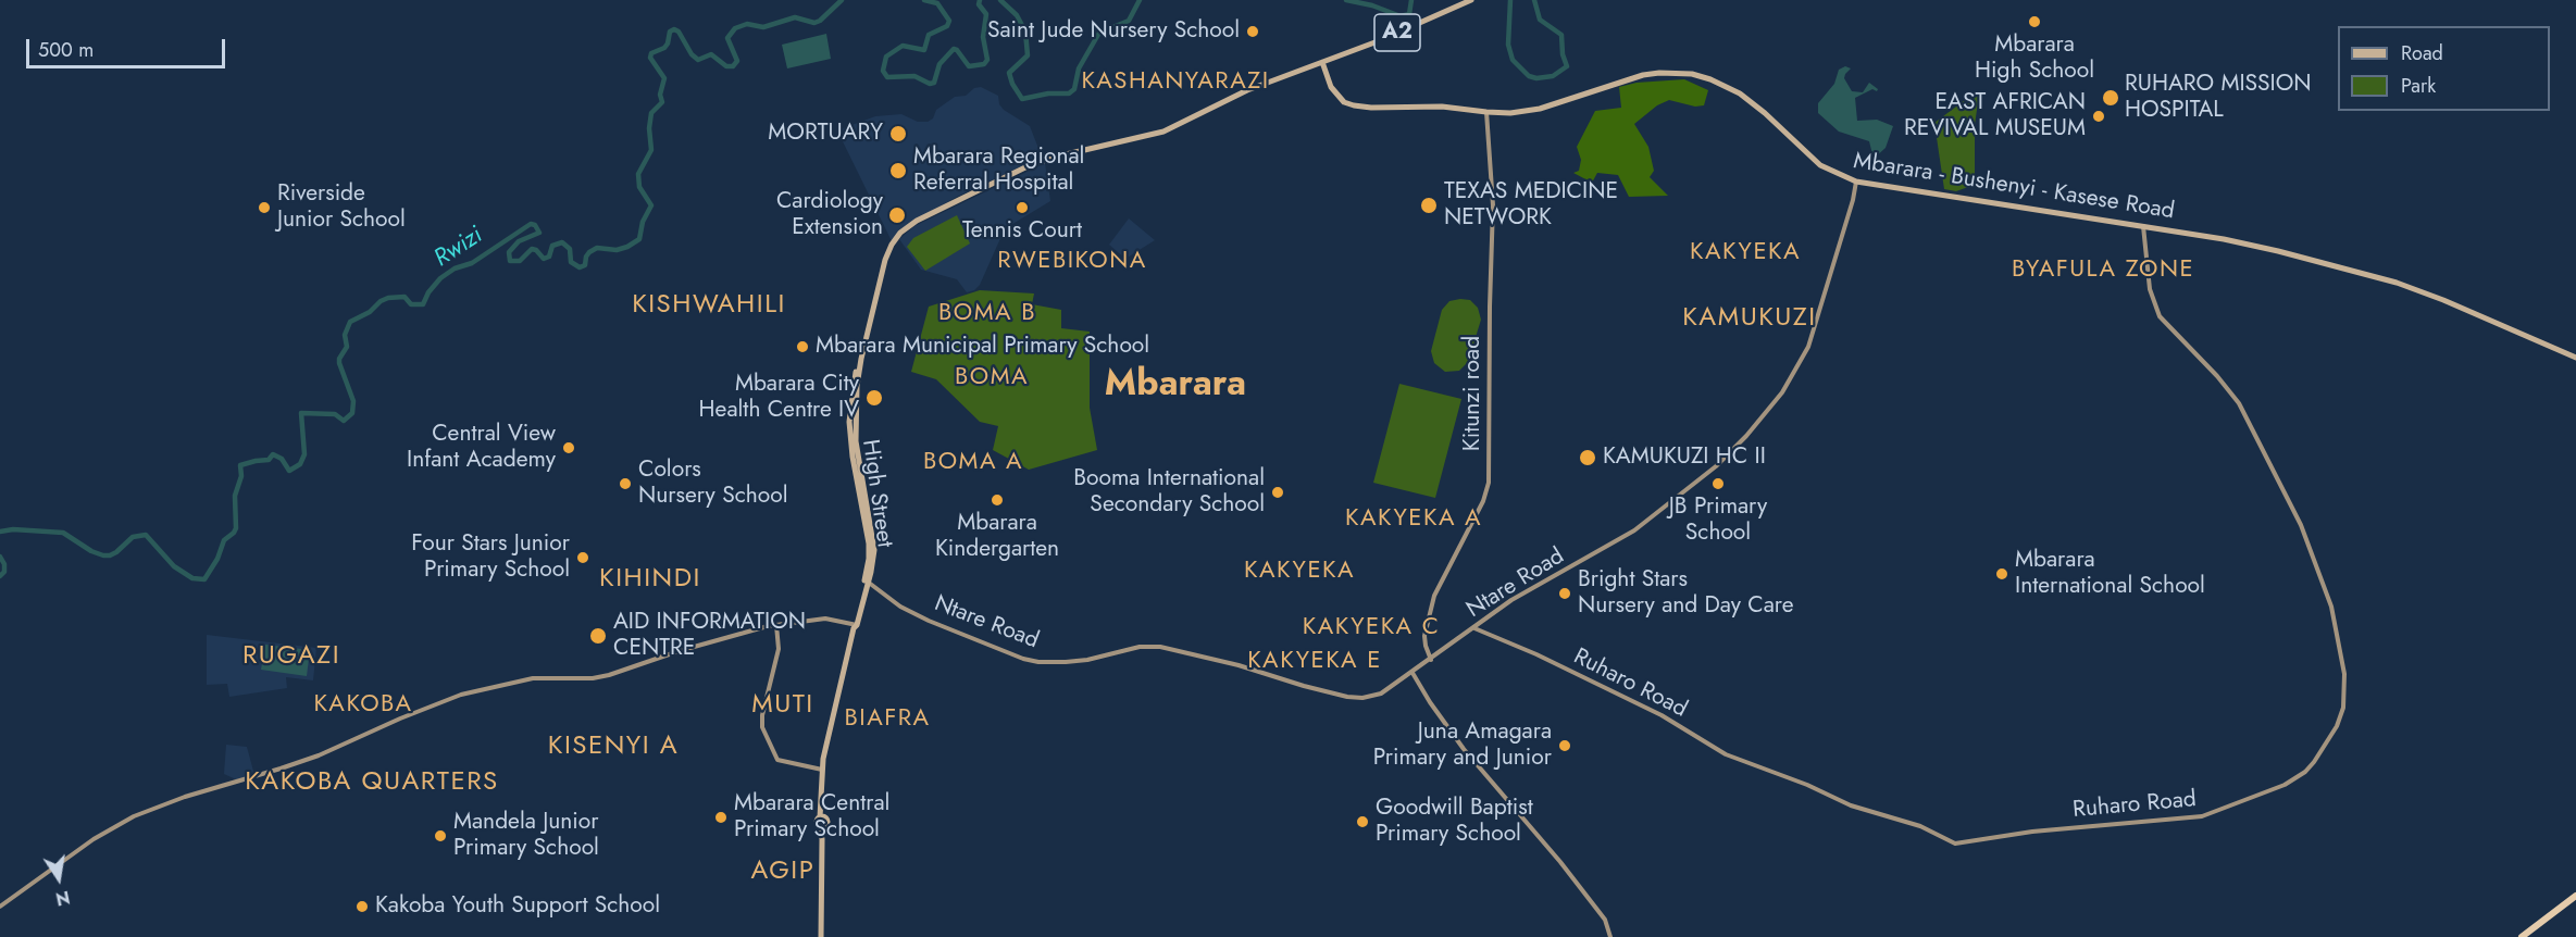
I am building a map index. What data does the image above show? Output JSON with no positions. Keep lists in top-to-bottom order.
{
  "streets": {
    "main road": [
      "A2",
      "Mbarara - Bushenyi - Kasese Road",
      "Kitunzi road",
      "High Street",
      "Ntare Road",
      "Ruharo Road"
    ]
  },
  "crossings": [
    ["A2", "Mbarara - Bushenyi - Kasese Road"],
    ["A2", "High Street"],
    ["Mbarara - Bushenyi - Kasese Road", "Kitunzi road"],
    ["Mbarara - Bushenyi - Kasese Road", "High Street"],
    ["Mbarara - Bushenyi - Kasese Road", "Ntare Road"],
    ["Mbarara - Bushenyi - Kasese Road", "Ruharo Road"],
    ["Kitunzi road", "Ntare Road"],
    ["High Street", "Ntare Road"],
    ["Ntare Road", "Ruharo Road"]
  ],
  "districts": [
    "KASHANYARAZI",
    "KAKYEKA",
    "RWEBIKONA",
    "BYAFULA ZONE",
    "KISHWAHILI",
    "BOMA B",
    "KAMUKUZI",
    "BOMA",
    "Mbarara",
    "BOMA A",
    "KAKYEKA A",
    "KAKYEKA",
    "KIHINDI",
    "KAKYEKA C",
    "RUGAZI",
    "KAKYEKA E",
    "KAKOBA",
    "MUTI",
    "BIAFRA",
    "KISENYI A",
    "KAKOBA QUARTERS",
    "AGIP"
  ],
  "water": ["Rwizi"],
  "places": [
    "Mbarara High School",
    "Saint Jude Nursery School",
    "RUHARO MISSION HOSPITAL",
    "EAST AFRICAN REVIVAL MUSEUM",
    "MORTUARY",
    "Mbarara Regional Referral Hospital",
    "TEXAS MEDICINE NETWORK",
    "Riverside Junior School",
    "Tennis Court",
    "Cardiology Extension",
    "Mbarara Municipal Primary School",
    "Mbarara City Health Centre IV",
    "Central View Infant Academy",
    "KAMUKUZI HC II",
    "Colors Nursery School",
    "JB Primary School",
    "Booma International Secondary School",
    "Mbarara Kindergarten",
    "Four Stars Junior Primary School",
    "Mbarara International School",
    "Bright Stars Nursery and Day Care",
    "AID INFORMATION CENTRE",
    "Juna Amagara Primary and Junior",
    "Mbarara Central Primary School",
    "Goodwill Baptist Primary School",
    "Mandela Junior Primary School",
    "Kakoba Youth Support School"
  ],
  "legend": ["Road", "Park"],
  "scale_bar": "500 m",
  "north": "bottom"
}
